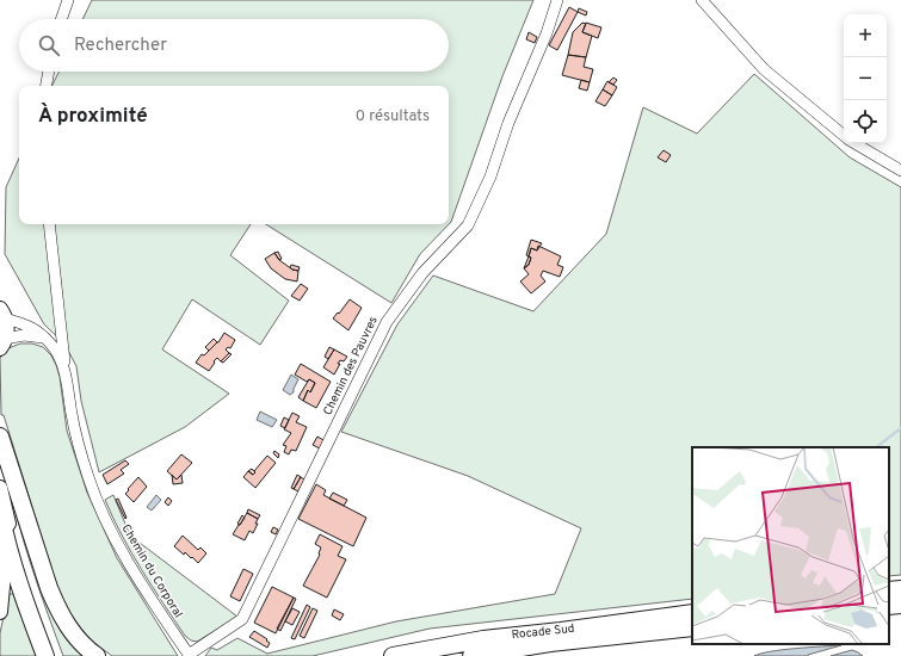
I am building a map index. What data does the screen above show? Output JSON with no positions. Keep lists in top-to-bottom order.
{
  "streets": {
    "highway": ["Rocade Sud"],
    "street": ["Chemin des Pauvres", "Chemin du Corporal"]
  },
  "crossings": [
    ["Chemin des Pauvres", "Chemin du Corporal"]
  ],
  "page": {
    "map_buttons": ["+", "−"],
    "search": "Rechercher",
    "heading": ["À proximité", "0 résultats"]
  }
}
